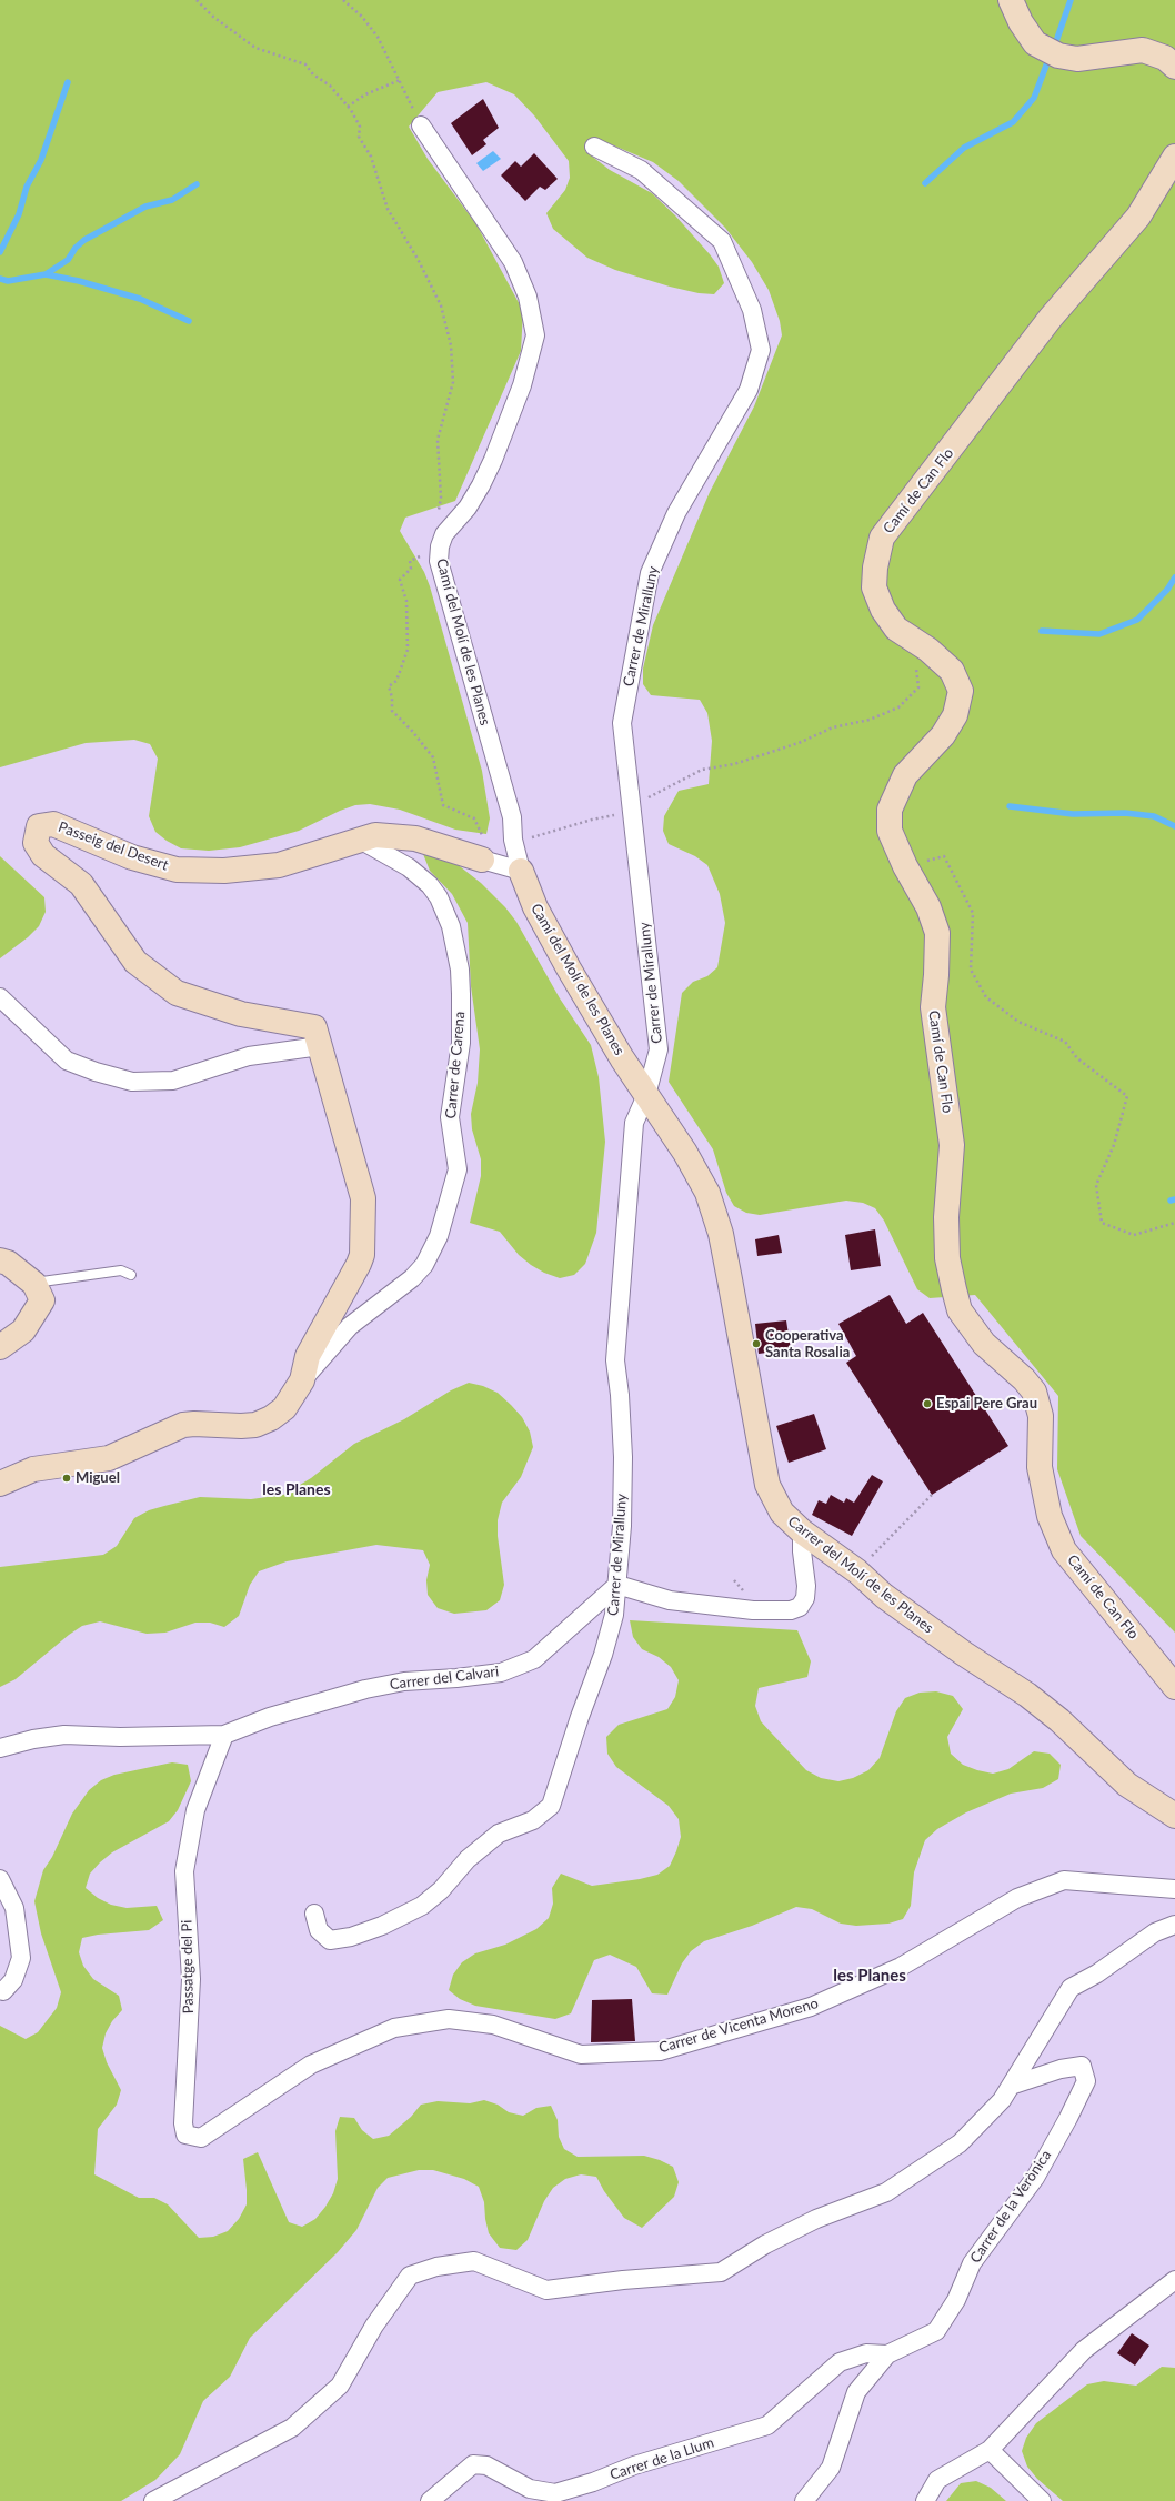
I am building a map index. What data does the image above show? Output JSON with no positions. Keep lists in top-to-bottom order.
{
  "streets": {
    "street": [
      "Camí de Can Flo",
      "Carrer de Miralluny",
      "Camí del Molí de les Planes",
      "Passeig del Desert",
      "Carrer de Carena",
      "Carrer del Molí de les Planes",
      "Carrer del Calvari",
      "Passatge del Pi",
      "Carrer de Vicenta Moreno",
      "Carrer de la Verònica",
      "Carrer de la Llum"
    ]
  },
  "crossings": [
    ["Carrer de Miralluny", "Camí del Molí de les Planes"],
    ["Carrer de Miralluny", "Carrer del Molí de les Planes"],
    ["Carrer de Miralluny", "Carrer del Calvari"],
    ["Camí del Molí de les Planes", "Carrer del Molí de les Planes"],
    ["Passeig del Desert", "Carrer de Carena"],
    ["Carrer del Calvari", "Passatge del Pi"],
    ["Passatge del Pi", "Carrer de Vicenta Moreno"],
    ["Carrer de la Verònica", "Carrer de la Llum"]
  ],
  "districts": ["les Planes", "les Planes"],
  "places": ["Cooperativa Santa Rosalia", "Espai Pere Grau", "Miguel"]
}
